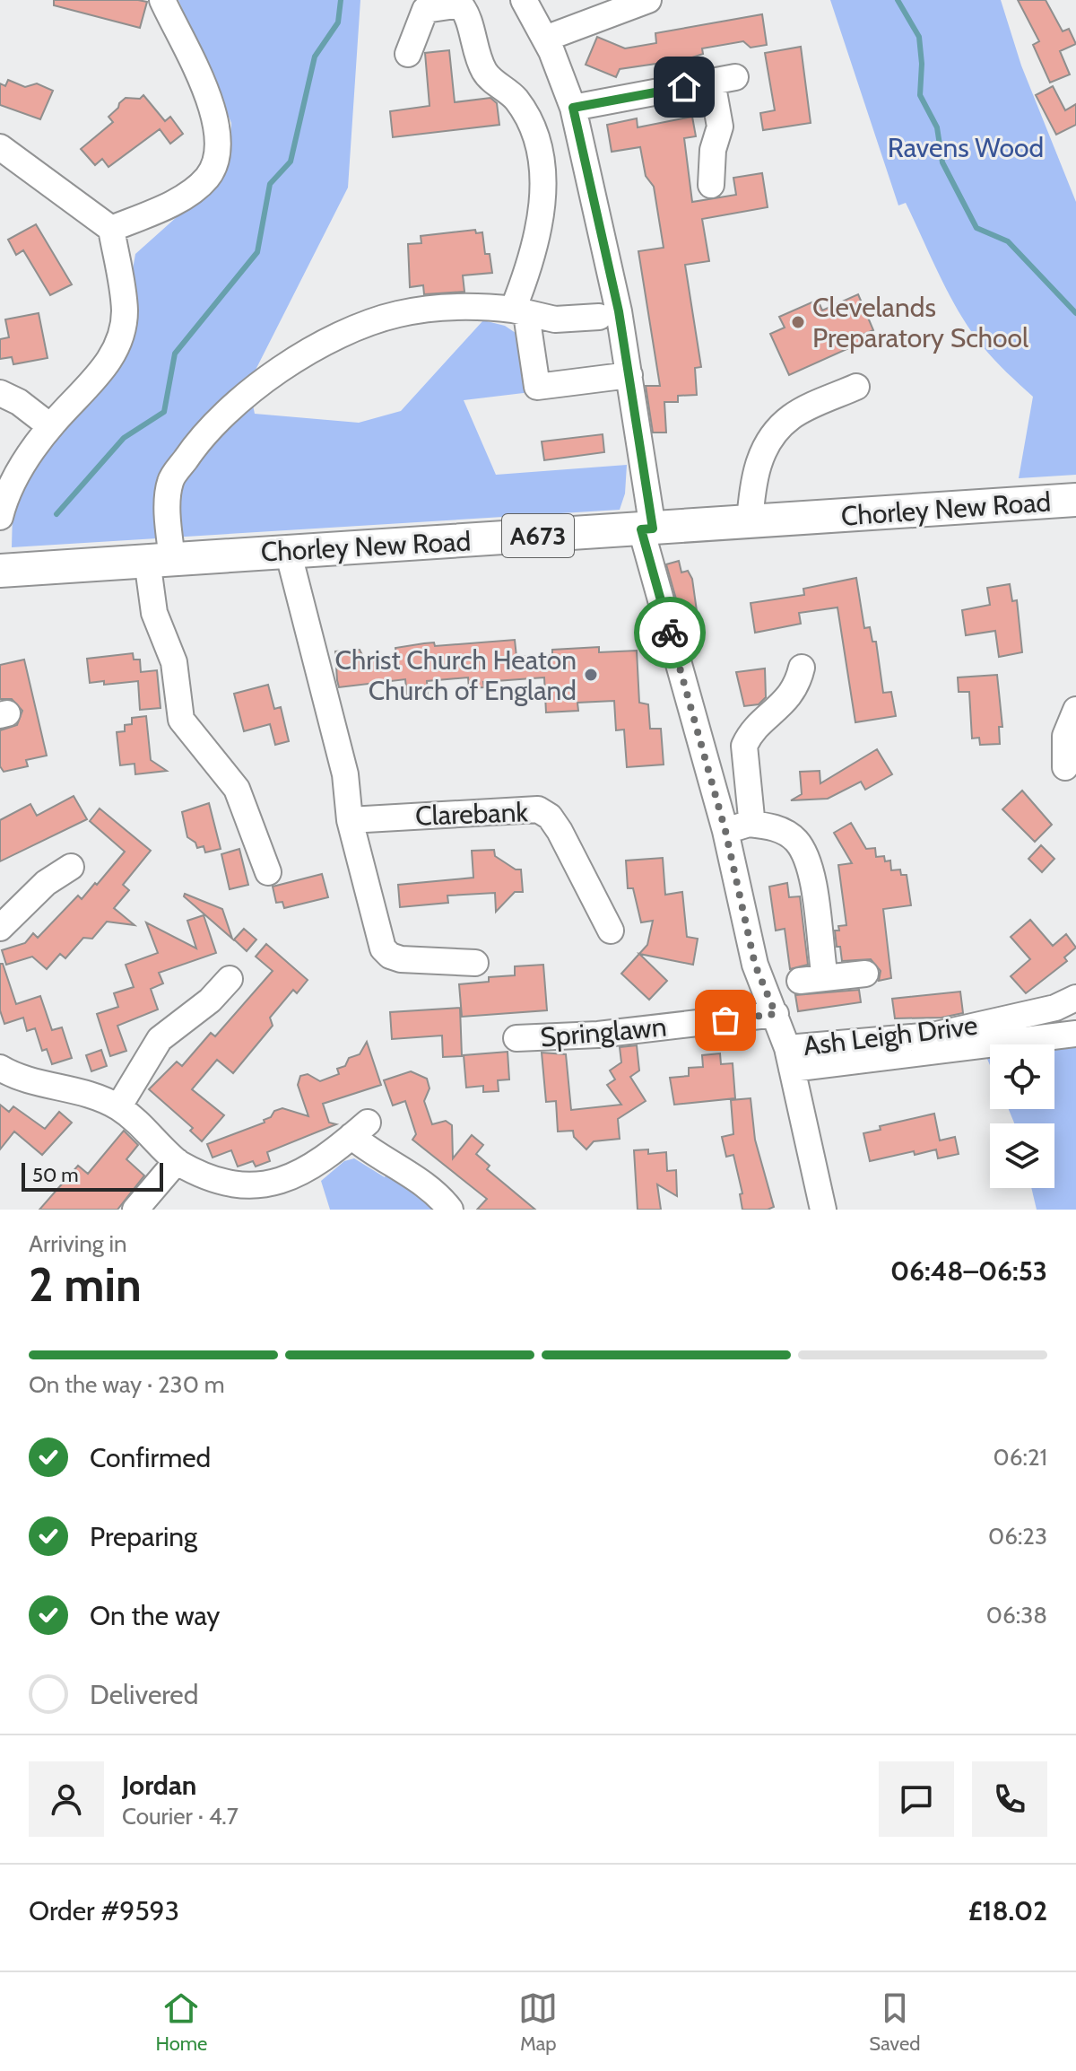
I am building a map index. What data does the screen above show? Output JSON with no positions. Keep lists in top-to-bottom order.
{
  "streets": {
    "main road": ["Chorley New Road", "A673"],
    "street": ["Clarebank", "Springlawn", "Ash Leigh Drive"]
  },
  "parks": ["Ravens Wood"],
  "places": ["Clevelands Preparatory School", "Christ Church Heaton Church of England"],
  "scale_bar": "50 m",
  "page": {
    "scale": "50 m",
    "heading": ["2 min", "Arriving in", "06:48–06:53"],
    "panel": [
      "Jordan",
      "Courier · 4.7",
      "Order #9593",
      "£18.02"
    ],
    "bar": "On the way · 230 m",
    "list": [
      ["Confirmed", "06:21"],
      ["Preparing", "06:23"],
      ["On the way", "06:38"],
      "Delivered"
    ],
    "tabs": ["Home", "Map", "Saved"]
  }
}
